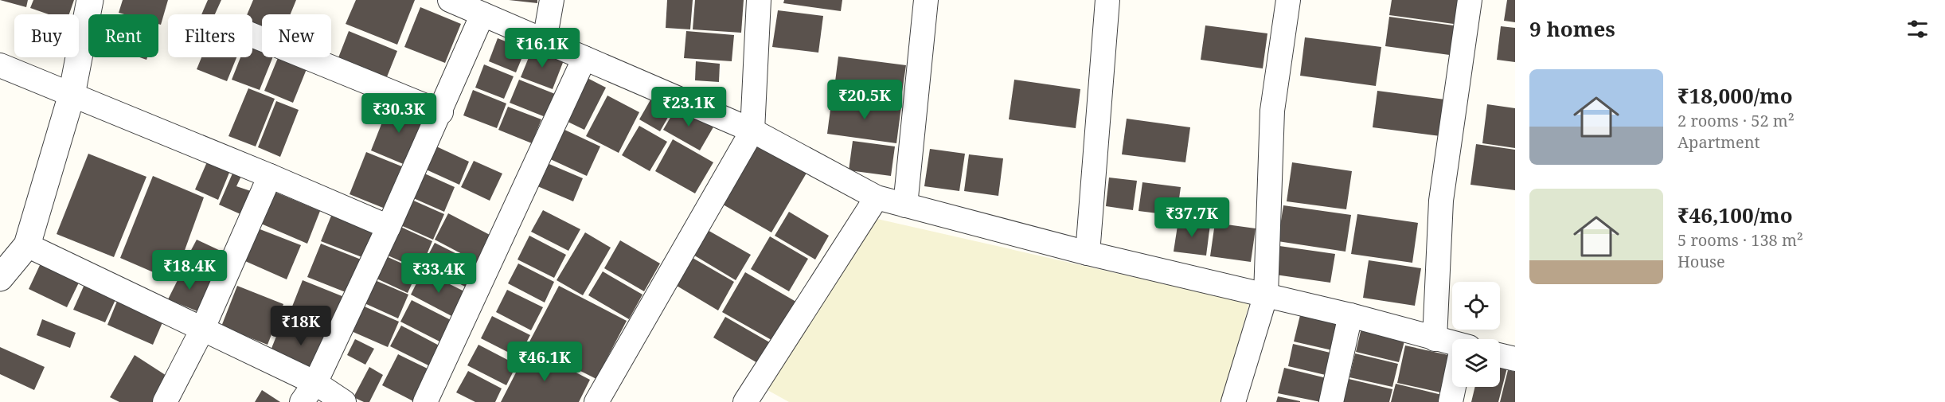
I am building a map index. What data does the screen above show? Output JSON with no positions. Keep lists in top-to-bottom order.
{
  "page": {
    "heading": "9 homes",
    "chip": [
      "Buy",
      "Rent",
      "Filters",
      "New"
    ],
    "price": [
      "₹16.1K",
      "₹20.5K",
      "₹23.1K",
      "₹30.3K",
      "₹37.7K",
      "₹18.4K",
      "₹33.4K",
      "₹18K",
      "₹46.1K"
    ],
    "list": [
      {
        "name": "₹18,000/mo",
        "note": "2 rooms · 52 m² · Apartment"
      },
      {
        "name": "₹46,100/mo",
        "note": "5 rooms · 138 m² · House"
      }
    ]
  }
}
